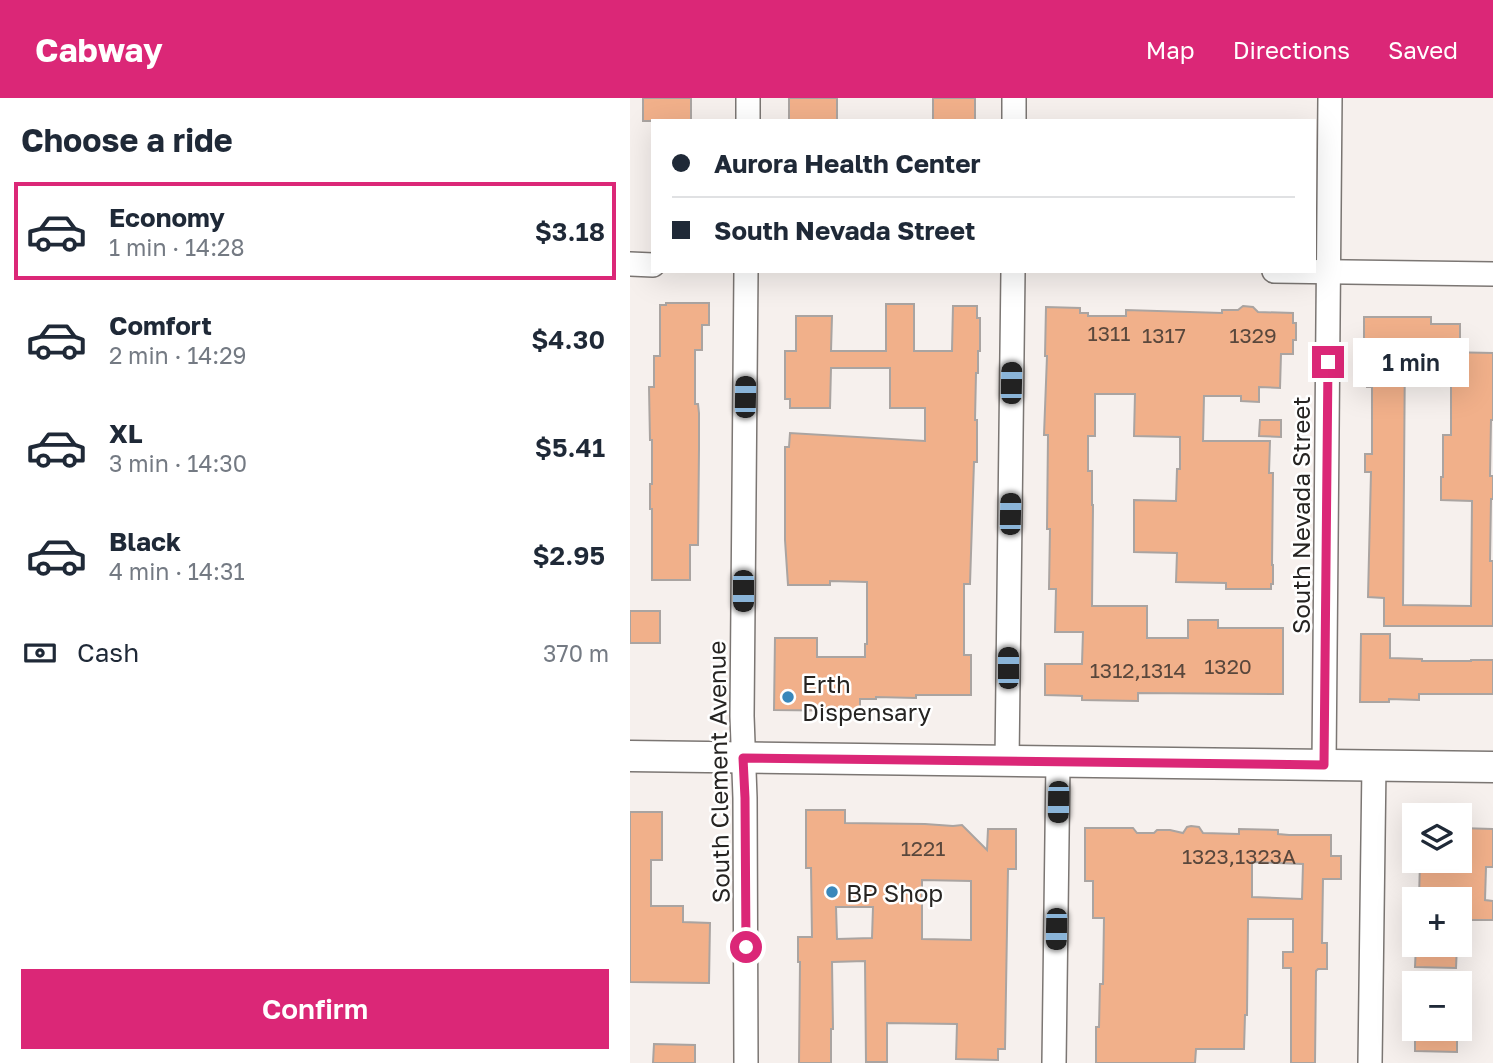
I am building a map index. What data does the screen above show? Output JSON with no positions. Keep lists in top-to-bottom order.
{
  "streets": {
    "street": ["South Nevada Street", "South Clement Avenue"]
  },
  "places": ["Erth Dispensary", "BP Shop"],
  "house_numbers": [
    "1311",
    "1317",
    "1329",
    "1320",
    "1312,1314",
    "1221",
    "1323,1323A"
  ],
  "page": {
    "header": "Cabway",
    "nav": ["Map", "Directions", "Saved"],
    "heading": "Choose a ride",
    "banner": ["Aurora Health Center", "South Nevada Street"],
    "list": [
      {
        "name": "Economy",
        "note": "1 min · 14:28",
        "value": "$3.18"
      },
      {
        "name": "Comfort",
        "note": "2 min · 14:29",
        "value": "$4.30"
      },
      {
        "name": "XL",
        "note": "3 min · 14:30",
        "value": "$5.41"
      },
      {
        "name": "Black",
        "note": "4 min · 14:31",
        "value": "$2.95"
      }
    ],
    "bubble": "1 min",
    "pay": ["Cash", "370 m"],
    "map_buttons": ["+", "−"],
    "buttons": "Confirm"
  }
}
